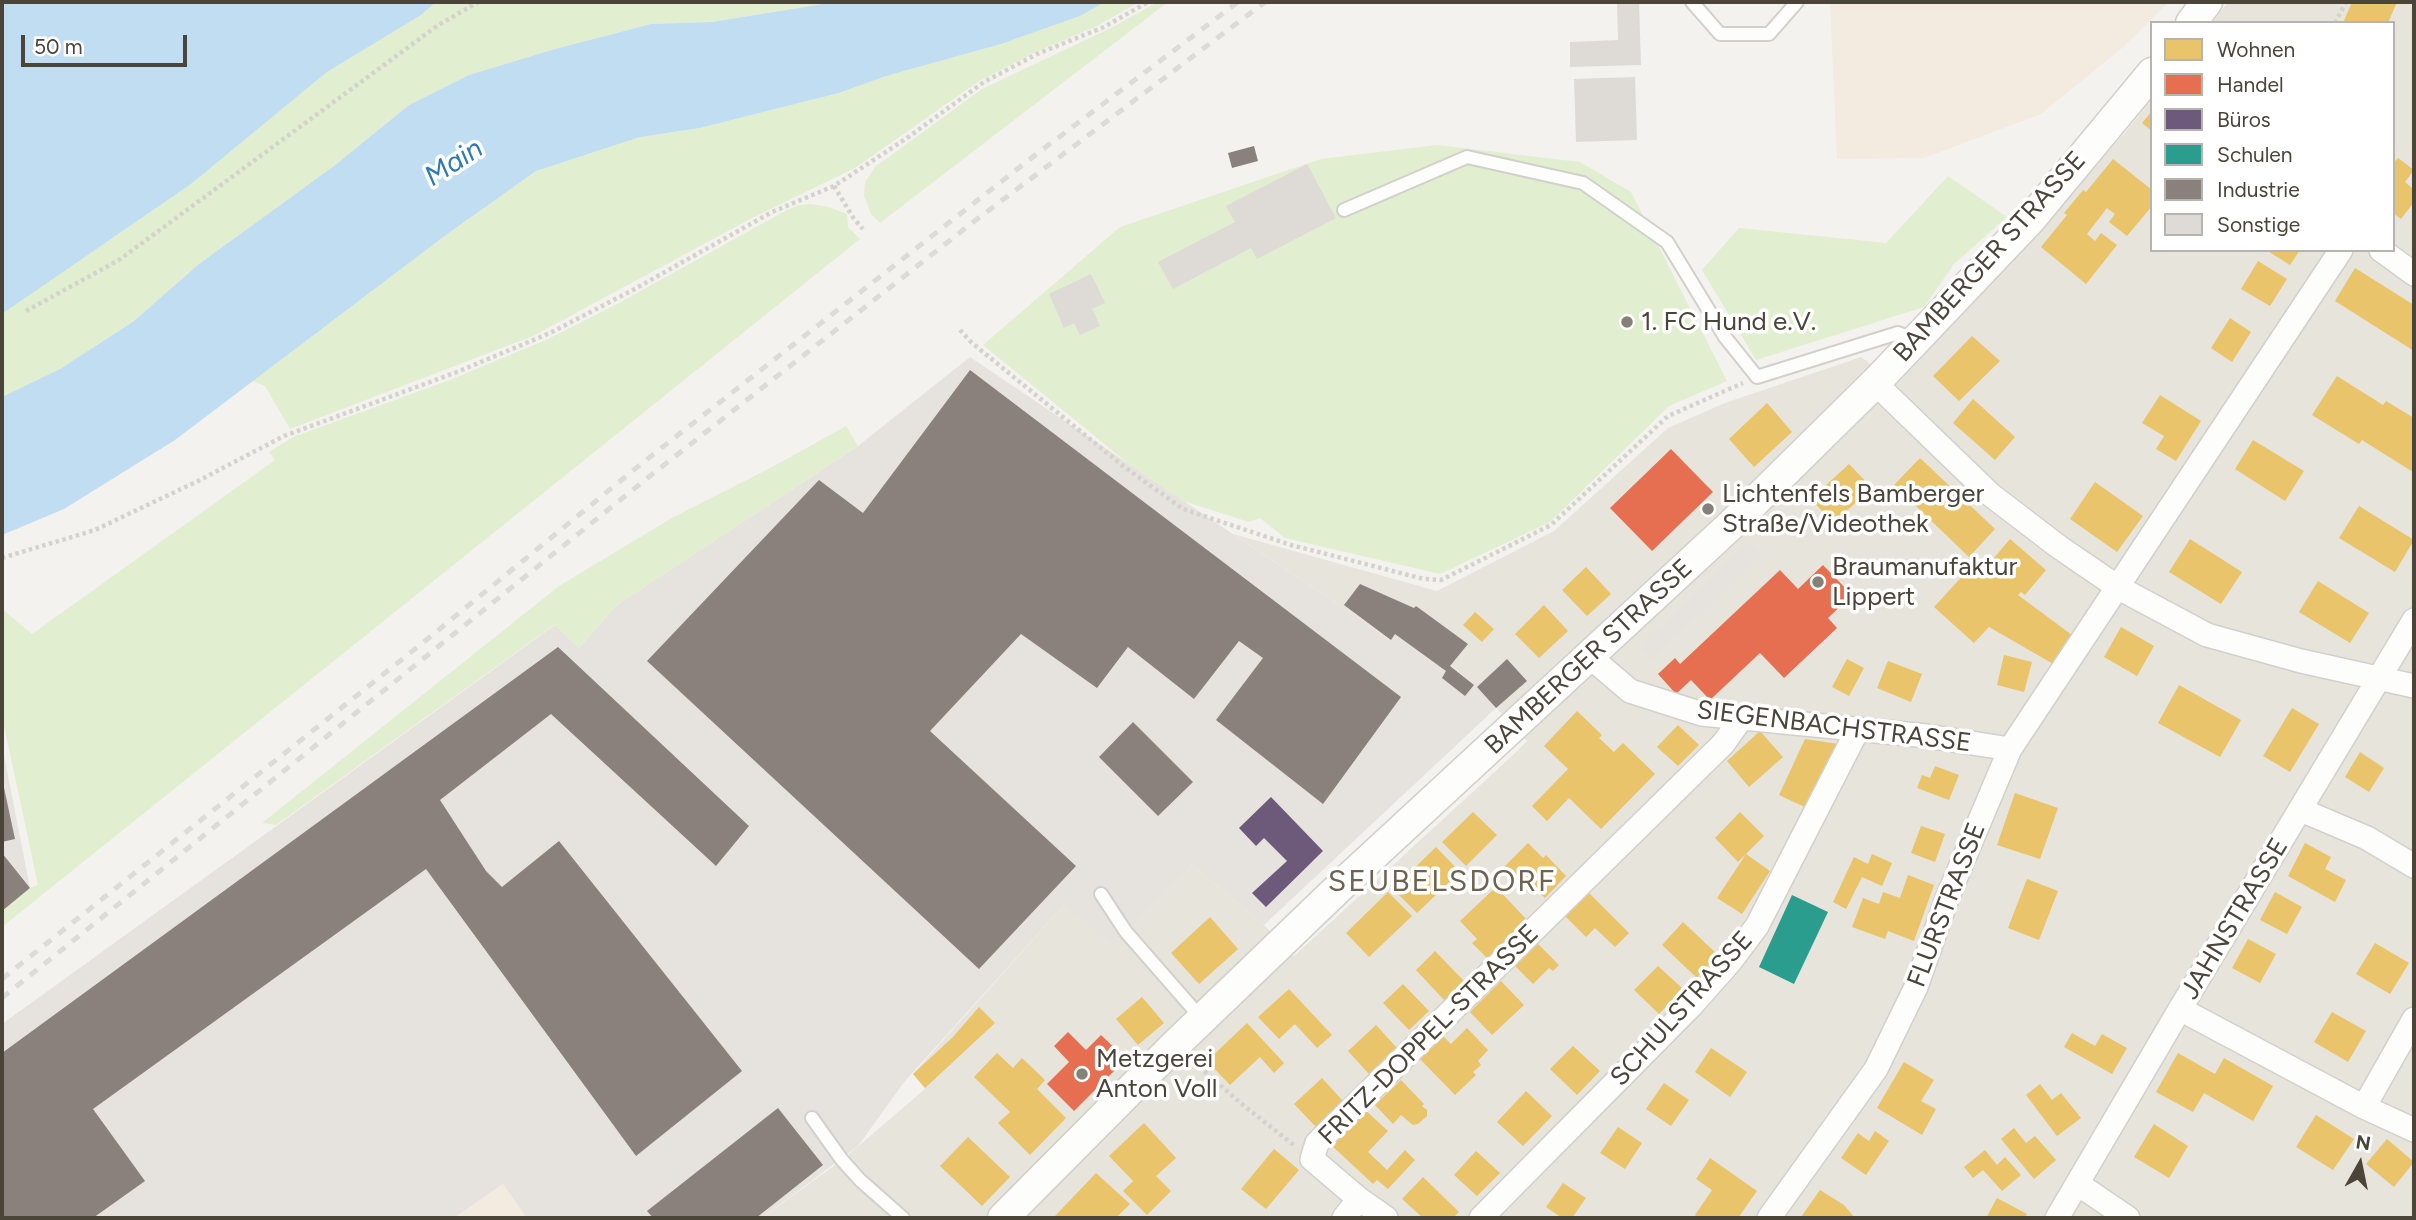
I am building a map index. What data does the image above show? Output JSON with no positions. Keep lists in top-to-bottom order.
{
  "streets": {
    "street": [
      "BAMBERGER STRASSE",
      "SIEGENBACHSTRASSE",
      "FLURSTRASSE",
      "JAHNSTRASSE",
      "SCHULSTRASSE",
      "FRITZ-DOPPEL-STRASSE"
    ]
  },
  "crossings": [
    ["BAMBERGER STRASSE", "SIEGENBACHSTRASSE"],
    ["SIEGENBACHSTRASSE", "FLURSTRASSE"],
    ["SIEGENBACHSTRASSE", "SCHULSTRASSE"],
    ["SIEGENBACHSTRASSE", "FRITZ-DOPPEL-STRASSE"]
  ],
  "districts": ["SEUBELSDORF"],
  "water": ["Main"],
  "places": [
    "1. FC Hund e.V.",
    "Lichtenfels Bamberger Straße/Videothek",
    "Braumanufaktur Lippert",
    "Metzgerei Anton Voll"
  ],
  "legend": [
    "Wohnen",
    "Handel",
    "Büros",
    "Schulen",
    "Industrie",
    "Sonstige"
  ],
  "scale_bar": "50 m",
  "north": "top"
}
